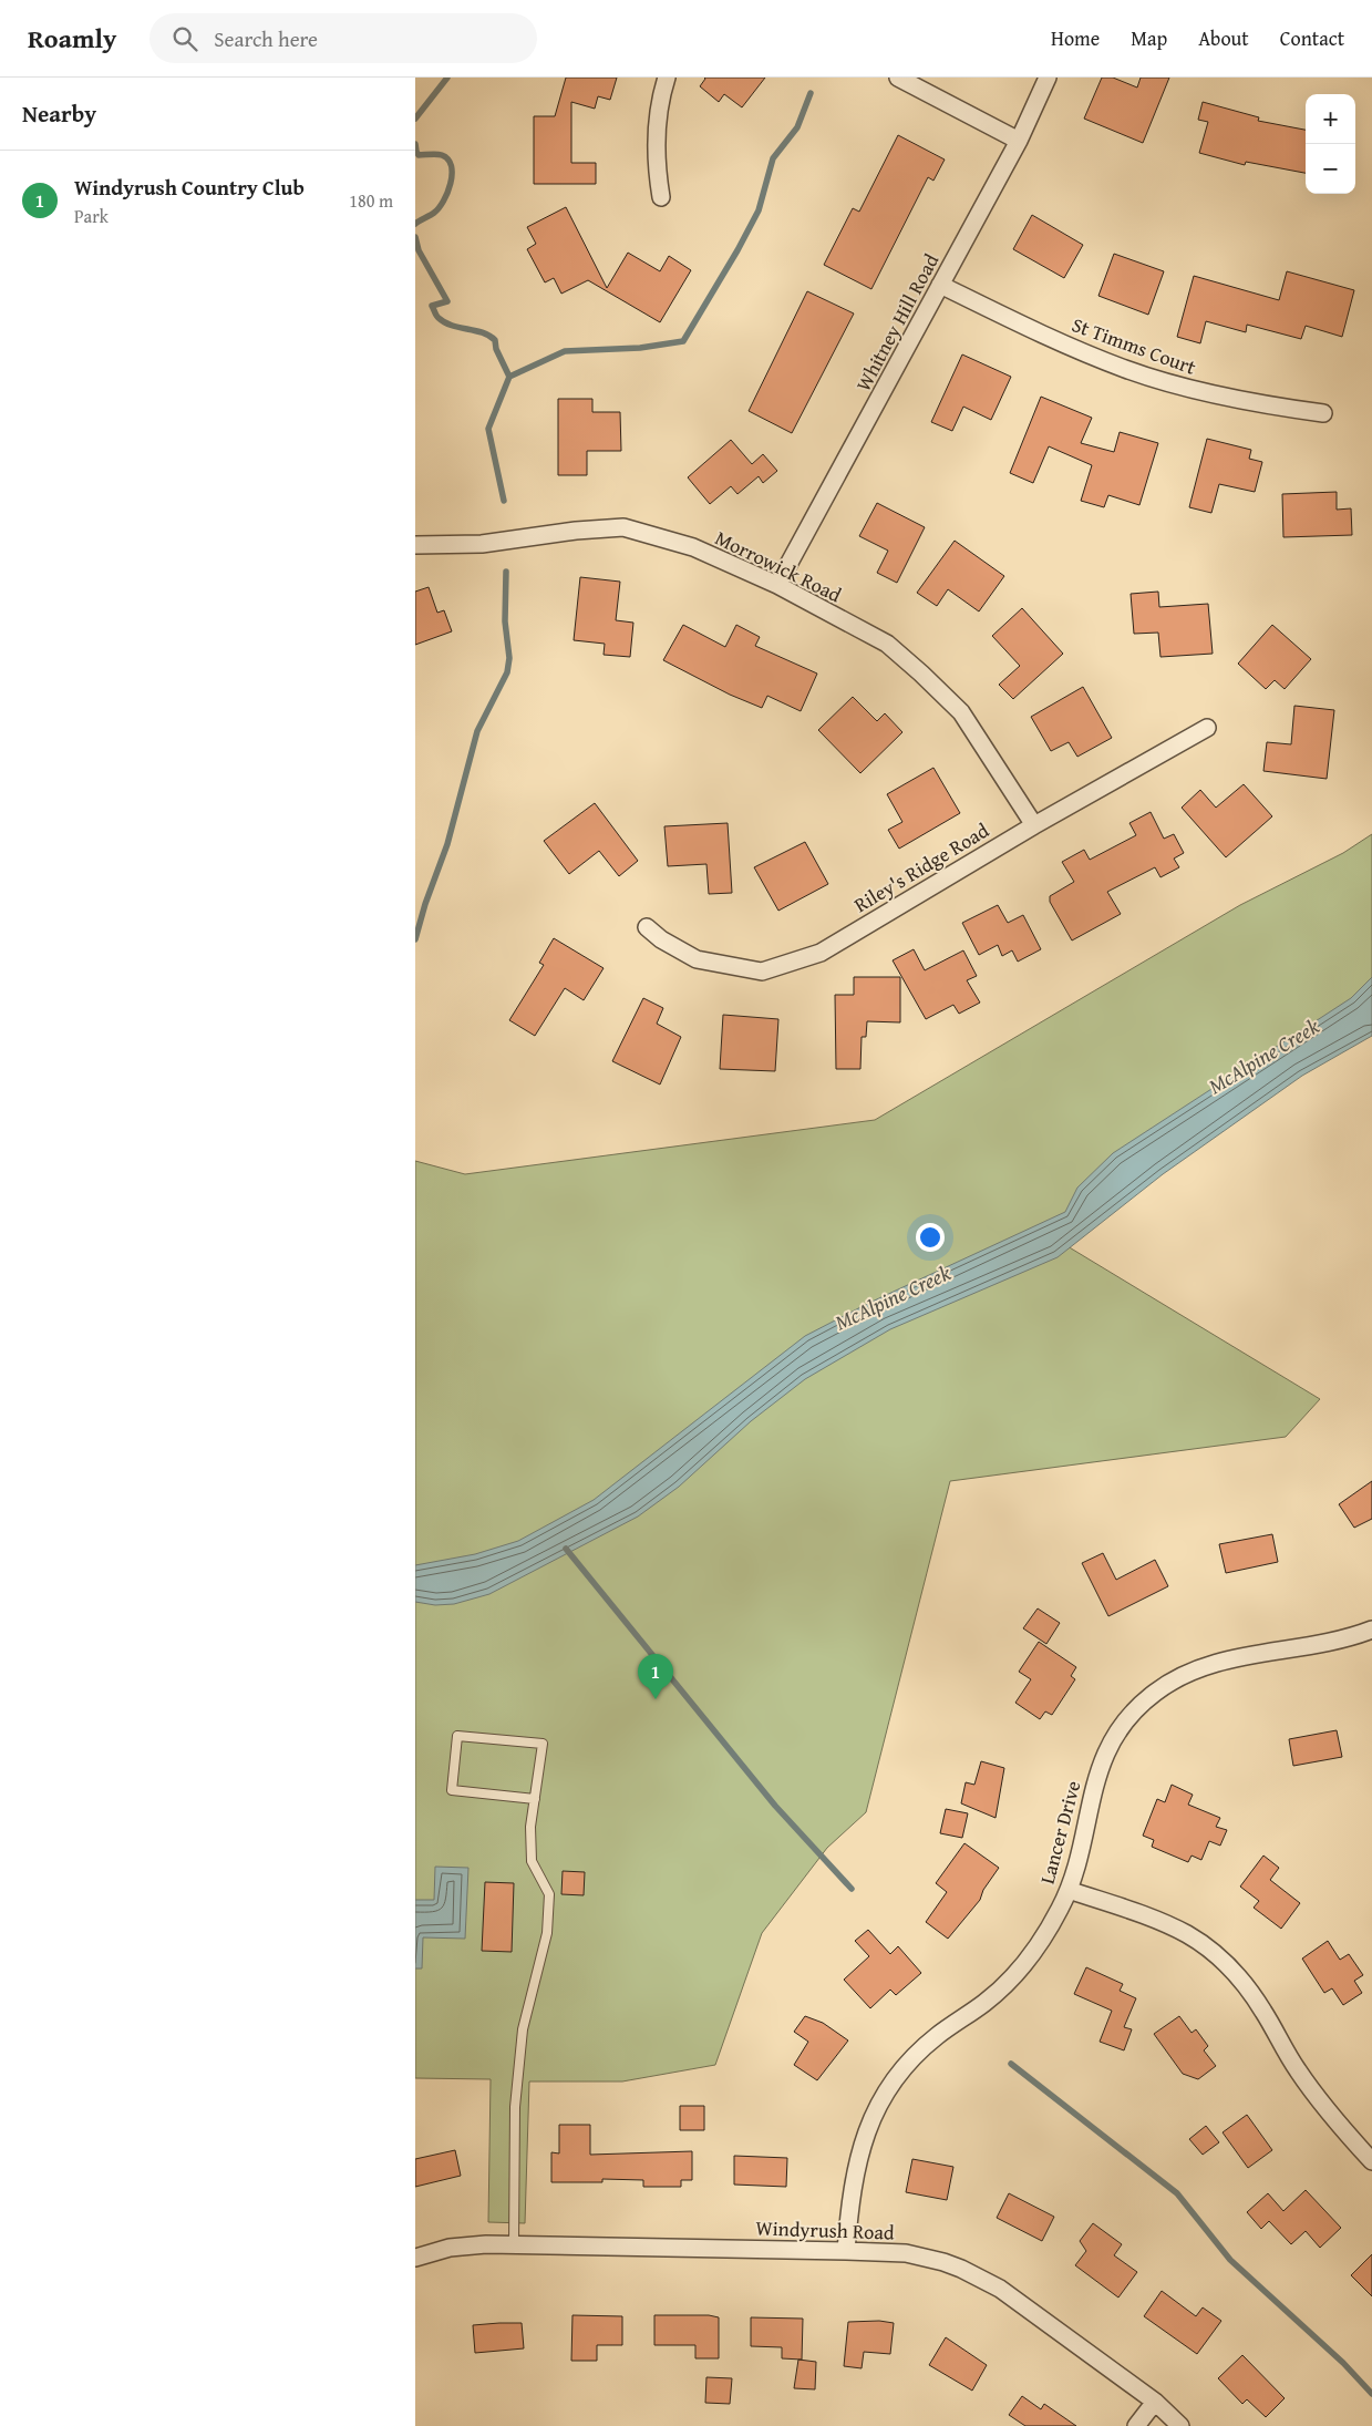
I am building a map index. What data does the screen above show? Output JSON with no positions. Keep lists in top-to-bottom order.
{
  "streets": {
    "street": [
      "Whitney Hill Road",
      "St Timms Court",
      "Morrowick Road",
      "Riley's Ridge Road",
      "Lancer Drive",
      "Windyrush Road"
    ]
  },
  "crossings": [
    ["Whitney Hill Road", "St Timms Court"],
    ["Whitney Hill Road", "Morrowick Road"],
    ["Morrowick Road", "Riley's Ridge Road"],
    ["Lancer Drive", "Windyrush Road"]
  ],
  "water": ["McAlpine Creek"],
  "page": {
    "header": "Roamly",
    "search": "Search here",
    "nav": [
      "Home",
      "Map",
      "About",
      "Contact"
    ],
    "heading": "Nearby",
    "map_buttons": ["+", "−"],
    "list": [
      {
        "mark": "1",
        "name": "Windyrush Country Club",
        "note": "Park",
        "value": "180 m"
      }
    ],
    "pins": "1"
  }
}
